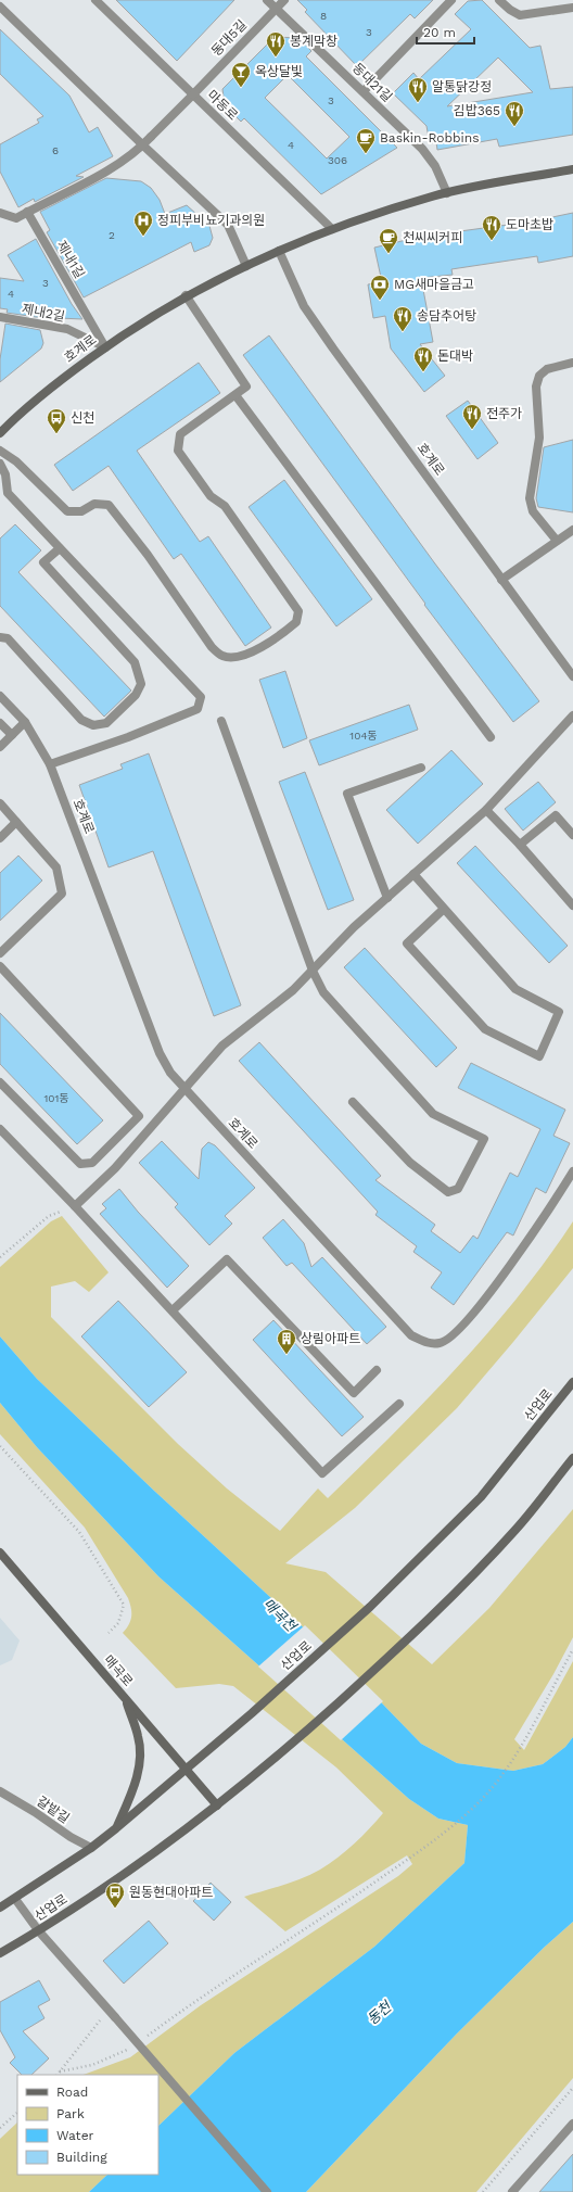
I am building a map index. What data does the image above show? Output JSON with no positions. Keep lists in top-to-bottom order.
{
  "streets": {
    "main road": ["호계로", "산업로", "매곡로"],
    "street": [
      "동대5길",
      "동대21길",
      "마동로",
      "제내1길",
      "제내2길",
      "갈밭길"
    ]
  },
  "crossings": [
    ["동대5길", "동대21길"],
    ["동대5길", "마동로"],
    ["동대5길", "제내1길"],
    ["동대21길", "호계로"],
    ["마동로", "호계로"],
    ["제내1길", "제내2길"],
    ["제내1길", "호계로"],
    ["제내2길", "호계로"],
    ["산업로", "매곡로"],
    ["산업로", "갈밭길"]
  ],
  "water": ["매곡천", "동천"],
  "places": {
    "restaurant": [
      "봉계막창",
      "알통닭강정",
      "김밥365",
      "도마초밥",
      "송담추어탕",
      "돈대박",
      "전주가"
    ],
    "bar": ["옥상달빛"],
    "cafe": ["Baskin-Robbins", "천씨씨커피"],
    "hospital": ["정피부비뇨기과의원"],
    "bank": ["MG새마을금고"],
    "bus stop": ["신천", "원동현대아파트"],
    "building": ["상림아파트"]
  },
  "house_numbers": [
    "8",
    "3",
    "3",
    "4",
    "6",
    "306",
    "2",
    "3",
    "4",
    "104동",
    "101동"
  ],
  "legend": [
    "Road",
    "Park",
    "Water",
    "Building"
  ],
  "scale_bar": "20 m"
}
